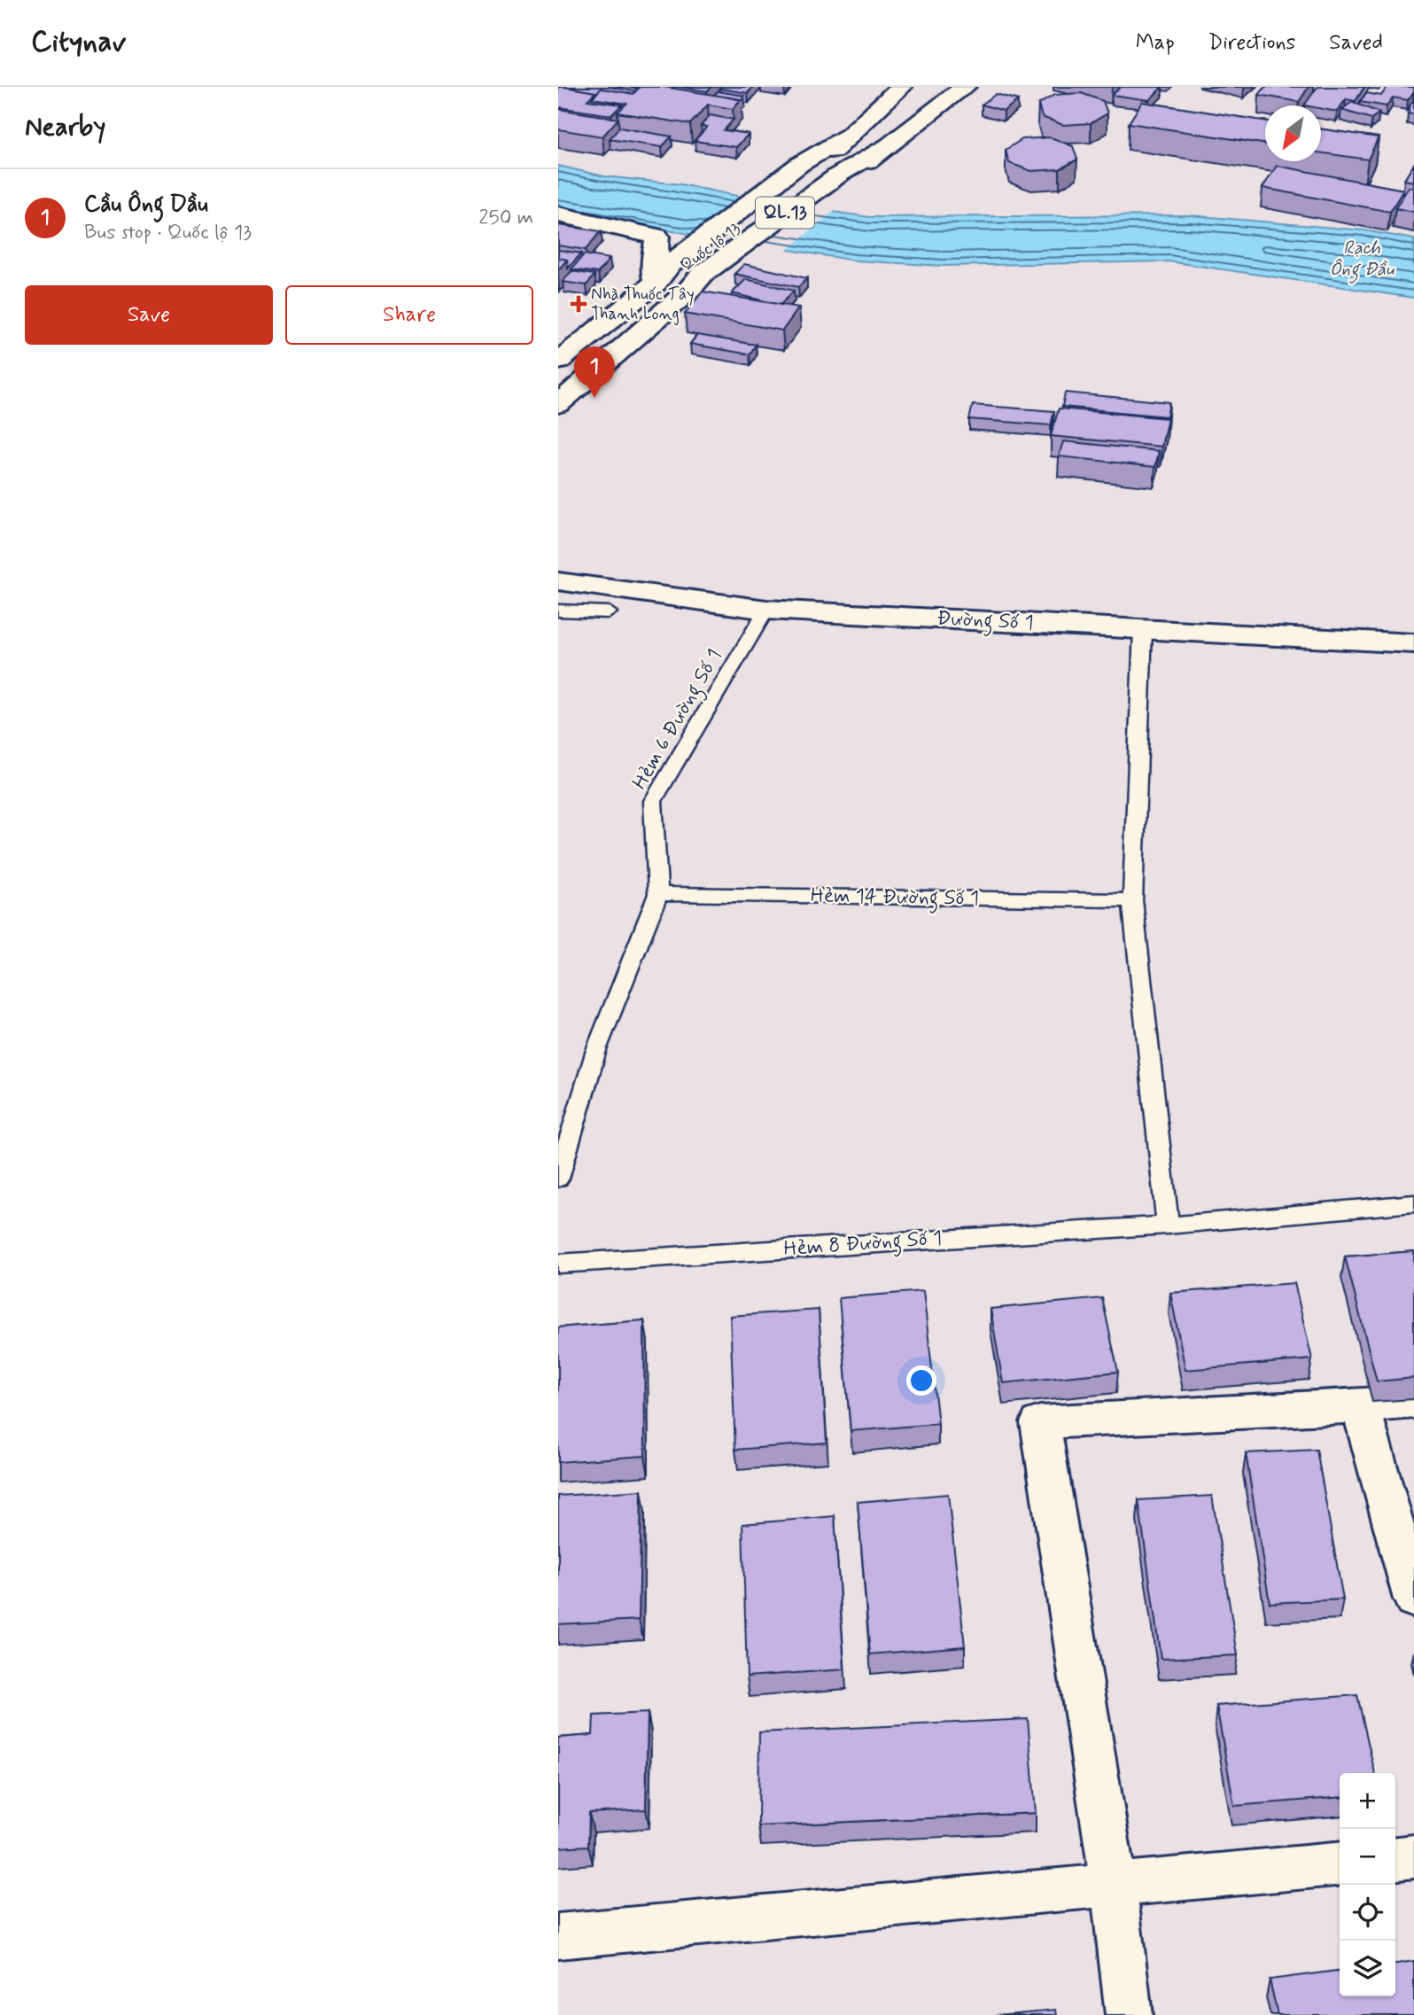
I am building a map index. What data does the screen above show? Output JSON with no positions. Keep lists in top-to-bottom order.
{
  "streets": {
    "main road": ["QL.13", "Quốc lộ 13", "Đường Số 1"],
    "lane": ["Hẻm 6 Đường Số 1", "Hẻm 14 Đường Số 1", "Hẻm 8 Đường Số 1"]
  },
  "crossings": [
    ["Đường Số 1", "Hẻm 6 Đường Số 1"],
    ["Hẻm 6 Đường Số 1", "Hẻm 14 Đường Số 1"]
  ],
  "water": ["Rạch Ông Đầu"],
  "places": {
    "health": ["Nhà Thuốc Tây Thanh Long"]
  },
  "north": "bottom left",
  "page": {
    "header": "Citynav",
    "nav": ["Map", "Directions", "Saved"],
    "heading": "Nearby",
    "list": [
      {
        "mark": "1",
        "name": "Cầu Ông Dầu",
        "note": "Bus stop · Quốc lộ 13",
        "value": "250 m"
      }
    ],
    "buttons": ["Save", "Share"],
    "pins": "1",
    "map_buttons": ["+", "−"]
  }
}
